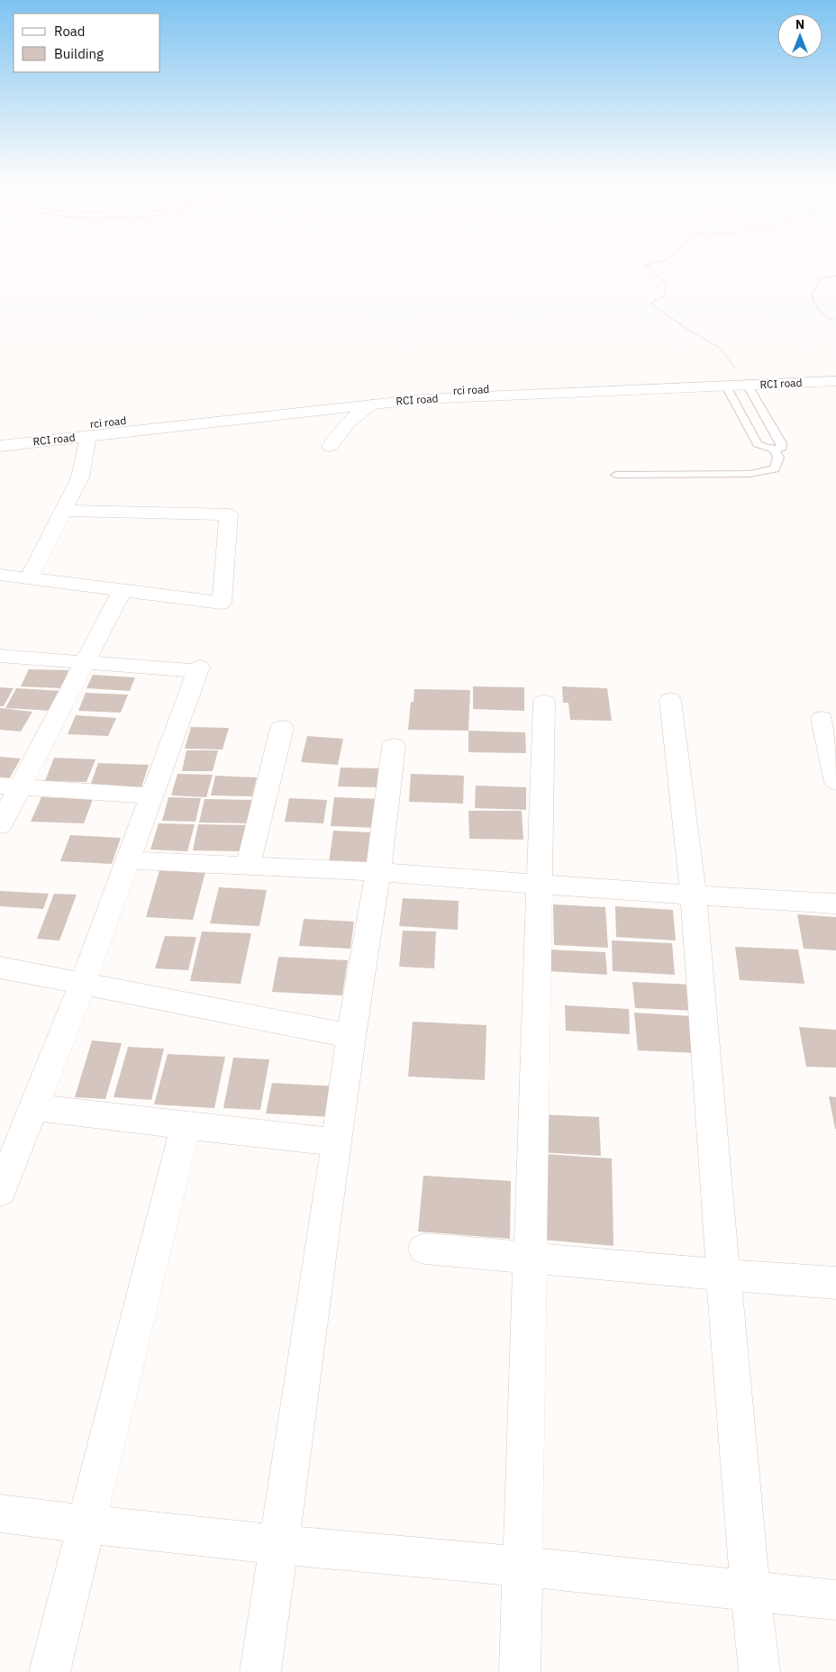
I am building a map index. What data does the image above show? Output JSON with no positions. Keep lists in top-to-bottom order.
{
  "streets": {
    "street": ["RCI road", "rci road"]
  },
  "crossings": [
    ["RCI road", "rci road"]
  ],
  "legend": ["Road", "Building"],
  "north": "top"
}
